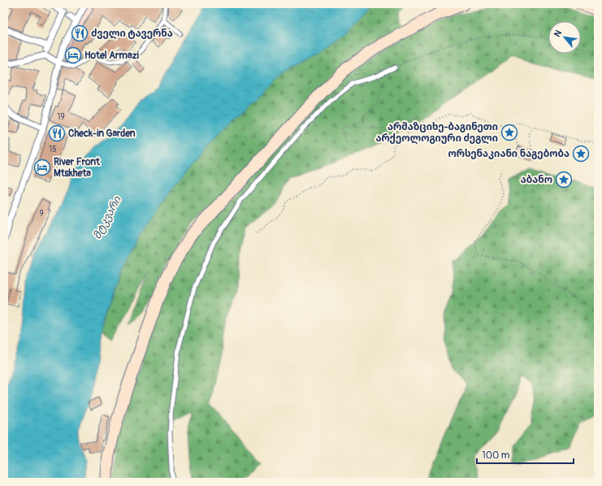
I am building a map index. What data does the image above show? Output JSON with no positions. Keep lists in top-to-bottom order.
{
  "water": ["მტკვარი"],
  "places": {
    "restaurant": ["ძველი ტავერნა", "Check-in Garden"],
    "hotel": ["Hotel Armazi", "River Front Mtskheta"],
    "place": ["არმაზციხე-ბაგინეთი არქეოლოგიური ძეგლი", "ორსენაკიანი ნაგებობა", "აბანო"]
  },
  "house_numbers": ["19", "15", "9"],
  "scale_bar": "100 m",
  "north": "top left"
}
